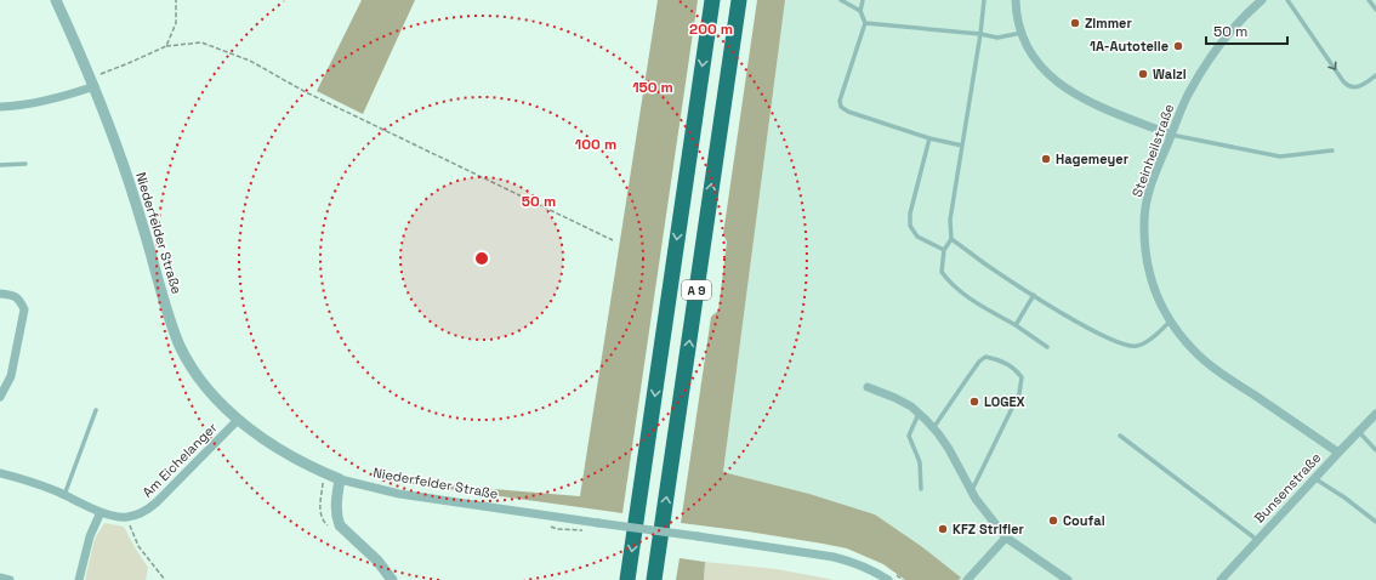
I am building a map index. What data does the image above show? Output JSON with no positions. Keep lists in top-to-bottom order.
{
  "streets": {
    "highway": ["A 9"],
    "street": [
      "Steinheilstraße",
      "Niederfelder Straße",
      "Am Eichelanger",
      "Bunsenstraße"
    ]
  },
  "crossings": [
    ["Steinheilstraße", "Bunsenstraße"],
    ["Niederfelder Straße", "Am Eichelanger"]
  ],
  "places": [
    "Zimmer",
    "1A-Autoteile",
    "Walzl",
    "Hagemeyer",
    "LOGEX",
    "Coufal",
    "KFZ Strifler"
  ],
  "scale_bar": "50 m",
  "rings": [
    "200 m",
    "150 m",
    "100 m",
    "50 m"
  ]
}
